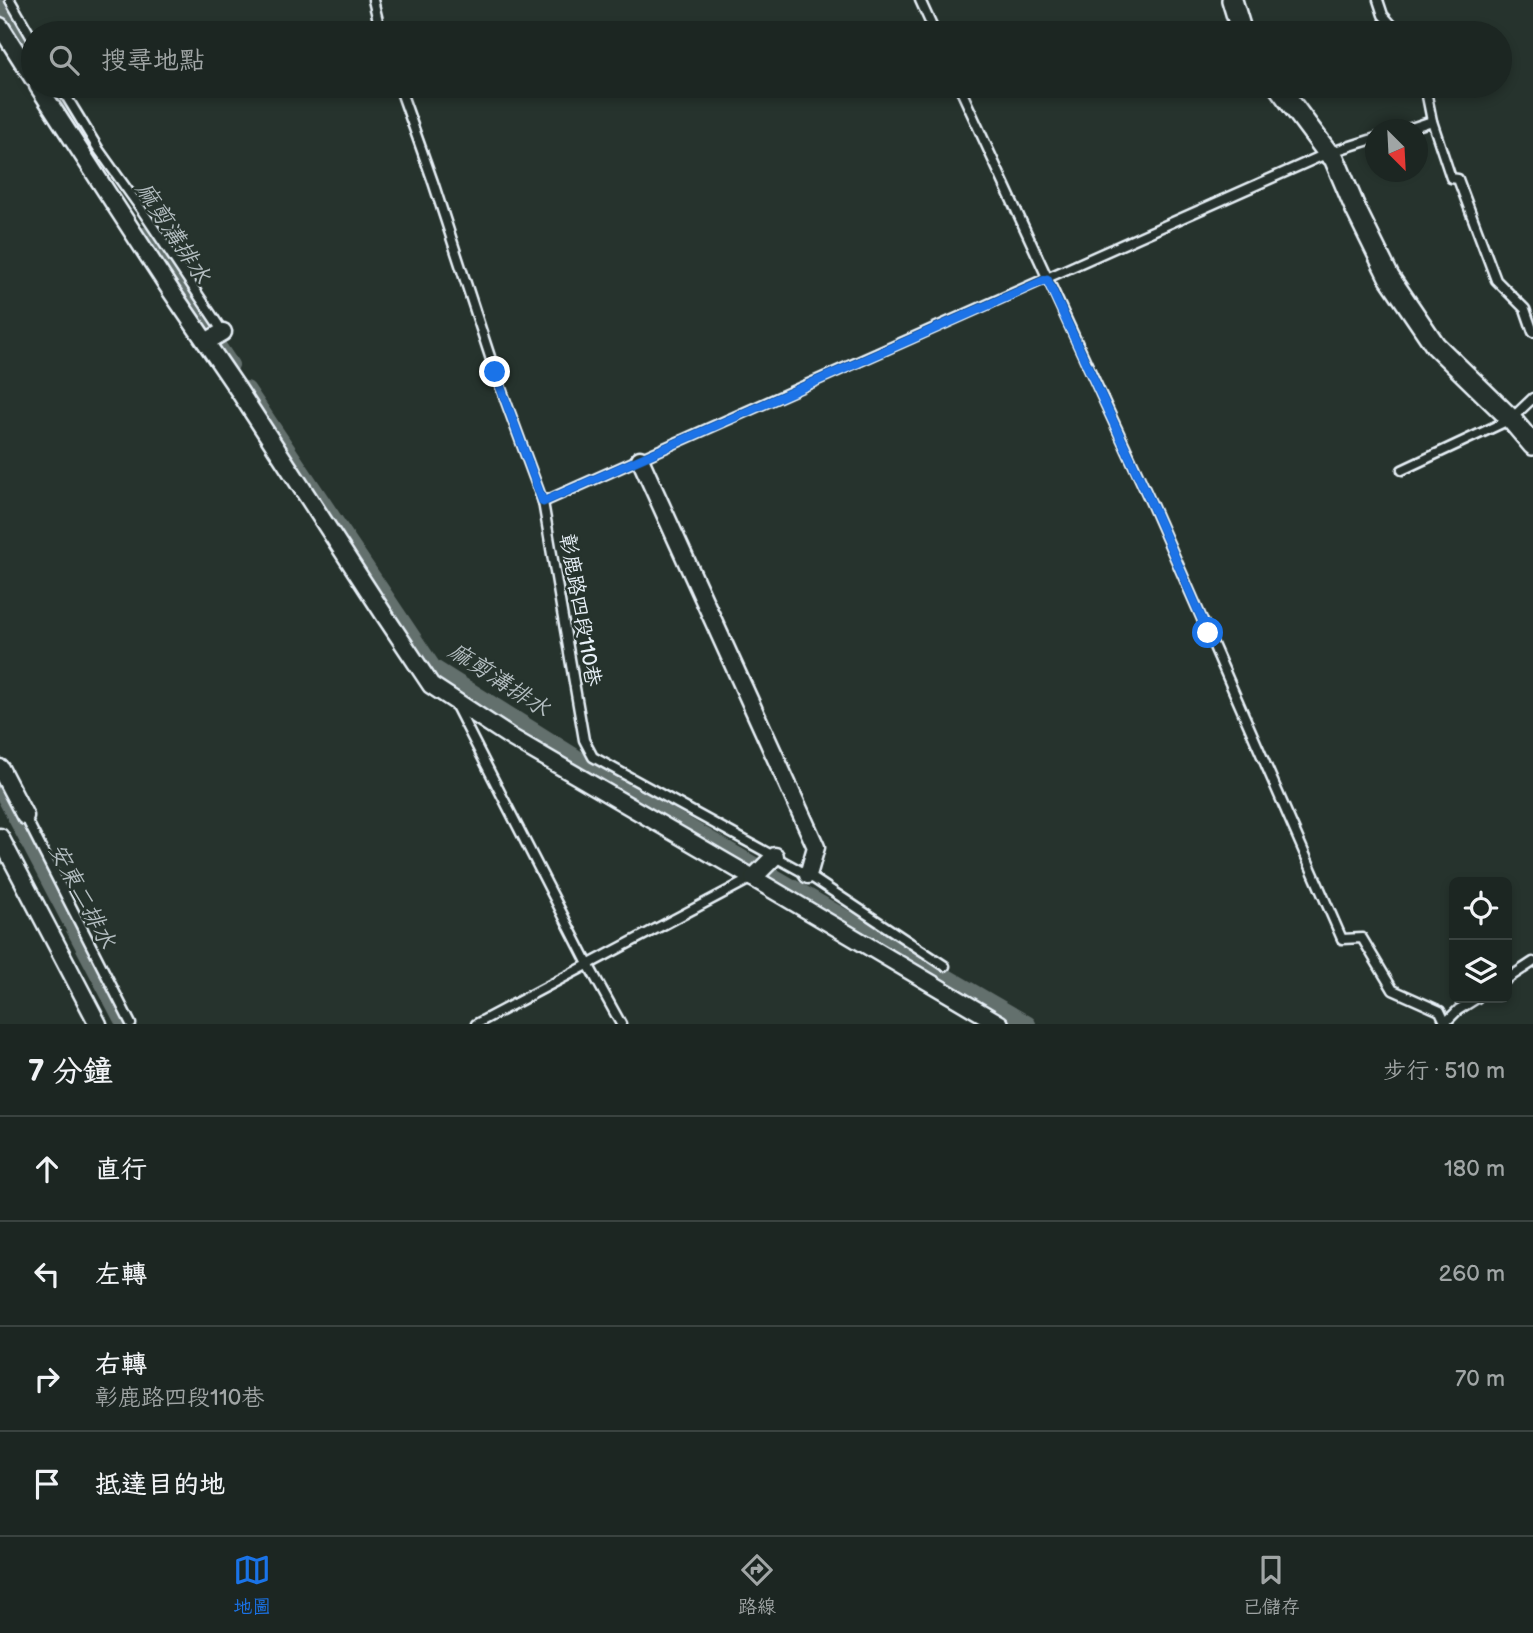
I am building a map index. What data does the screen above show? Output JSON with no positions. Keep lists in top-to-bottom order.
{
  "streets": {
    "lane": ["彰鹿路四段110巷"]
  },
  "water": ["麻剪溝排水", "安東二排水"],
  "north": "bottom right",
  "page": {
    "search": "搜尋地點",
    "heading": ["7 分鐘", "步行 · 510 m"],
    "list": [
      ["直行", "180 m"],
      ["左轉", "260 m"],
      ["右轉", "彰鹿路四段110巷", "70 m"],
      "抵達目的地"
    ],
    "nav": ["地圖", "路線", "已儲存"]
  }
}
